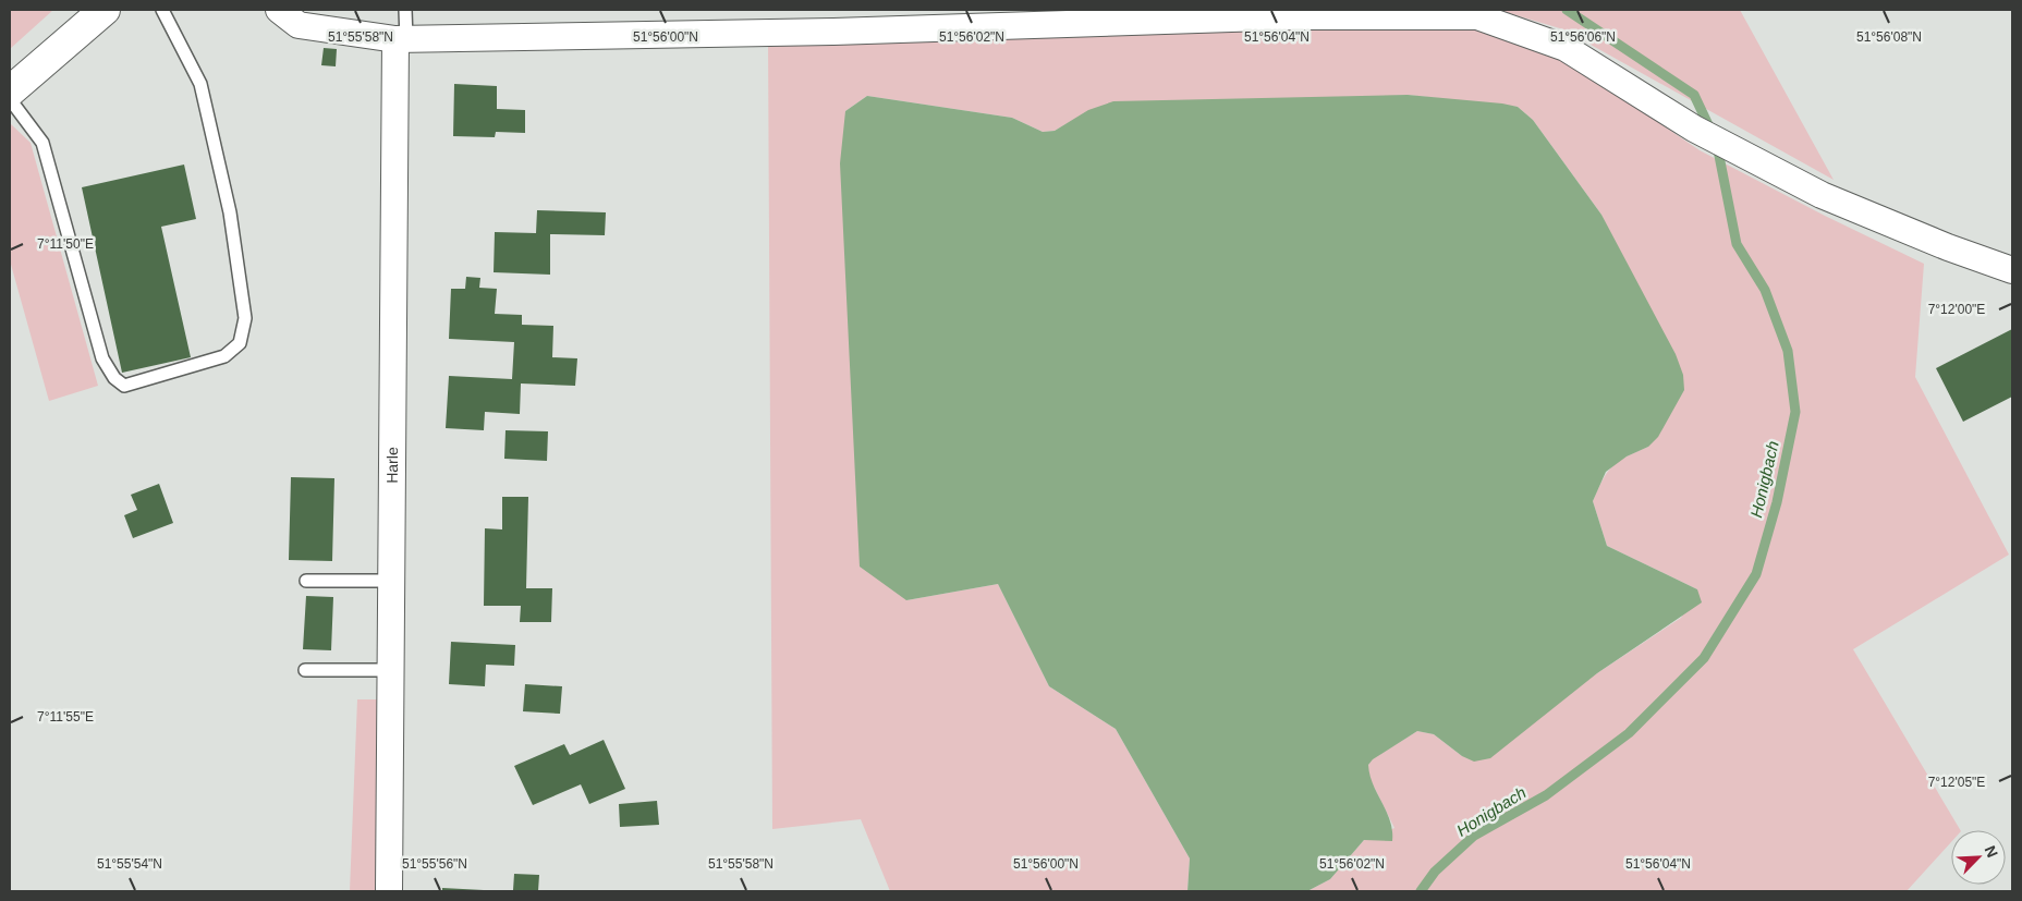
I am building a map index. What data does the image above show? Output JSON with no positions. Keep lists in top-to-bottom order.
{
  "streets": {
    "street": ["Harle"]
  },
  "water": ["Honigbach"],
  "north": "top right",
  "coordinates": [
    "51°55'58\"N",
    "51°56'00\"N",
    "51°56'02\"N",
    "51°56'04\"N",
    "51°56'06\"N",
    "51°56'08\"N",
    "7°11'50\"E",
    "7°12'00\"E",
    "7°11'55\"E",
    "7°12'05\"E",
    "51°55'54\"N",
    "51°55'56\"N"
  ]
}
